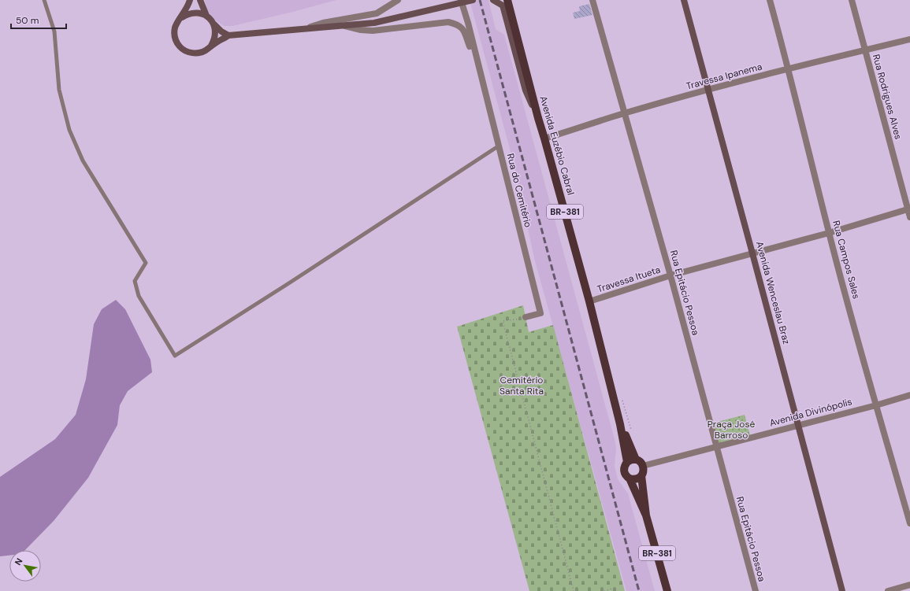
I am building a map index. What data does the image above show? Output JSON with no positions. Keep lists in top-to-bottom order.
{
  "streets": {
    "main road": ["Avenida Euzébio Cabral", "BR-381"],
    "street": [
      "Travessa Ipanema",
      "Rua Rodrigues Alves",
      "Rua do Cemitério",
      "Rua Campos Sales",
      "Travessa Itueta",
      "Rua Epitácio Pessoa",
      "Avenida Wenceslau Braz",
      "Avenida Divinópolis"
    ]
  },
  "crossings": [
    ["Travessa Ipanema", "Rua Rodrigues Alves"],
    ["Travessa Ipanema", "Avenida Euzébio Cabral"],
    ["Travessa Ipanema", "Rua Campos Sales"],
    ["Travessa Ipanema", "Rua Epitácio Pessoa"],
    ["Travessa Ipanema", "Avenida Wenceslau Braz"],
    ["Rua Rodrigues Alves", "Travessa Itueta"],
    ["Avenida Euzébio Cabral", "BR-381"],
    ["Avenida Euzébio Cabral", "Travessa Itueta"],
    ["Avenida Euzébio Cabral", "Avenida Divinópolis"],
    ["BR-381", "Avenida Divinópolis"],
    ["Rua Campos Sales", "Travessa Itueta"],
    ["Rua Campos Sales", "Avenida Divinópolis"],
    ["Travessa Itueta", "Rua Epitácio Pessoa"],
    ["Travessa Itueta", "Avenida Wenceslau Braz"],
    ["Rua Epitácio Pessoa", "Avenida Divinópolis"],
    ["Avenida Wenceslau Braz", "Avenida Divinópolis"]
  ],
  "parks": ["Cemitério Santa Rita", "Praça José Barroso"],
  "scale_bar": "50 m",
  "north": "top left"
}
